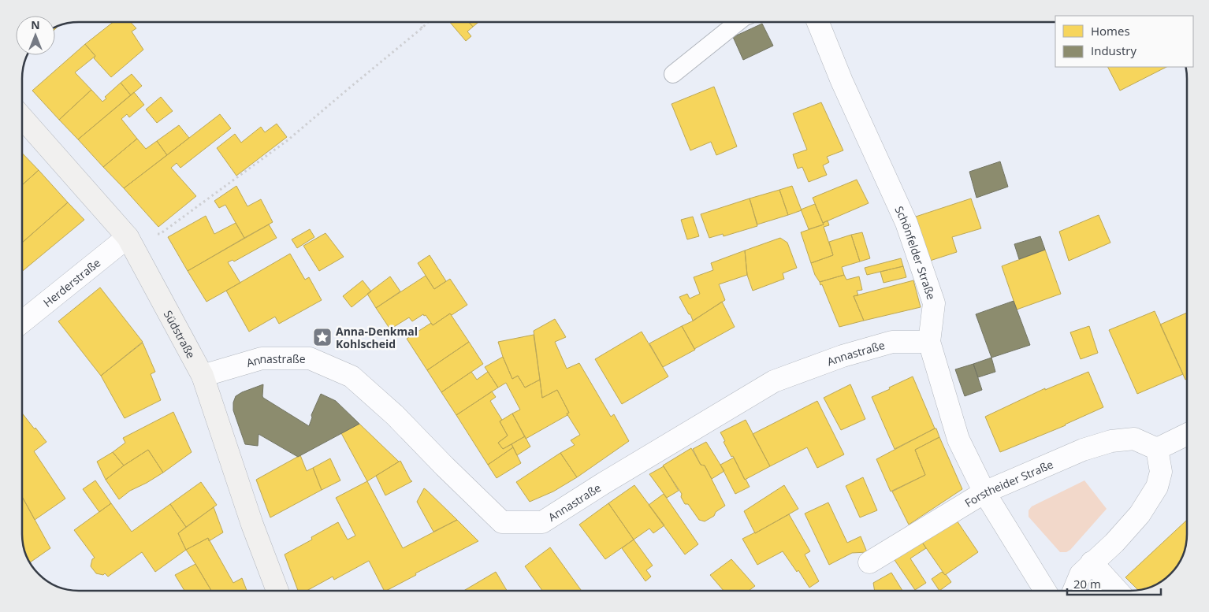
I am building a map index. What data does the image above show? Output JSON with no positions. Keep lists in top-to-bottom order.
{
  "streets": {
    "street": [
      "Schönfelder Straße",
      "Herderstraße",
      "Südstraße",
      "Annastraße",
      "Forstheider Straße"
    ]
  },
  "crossings": [
    ["Schönfelder Straße", "Annastraße"],
    ["Schönfelder Straße", "Forstheider Straße"],
    ["Herderstraße", "Südstraße"],
    ["Südstraße", "Annastraße"]
  ],
  "places": {
    "place": ["Anna-Denkmal Kohlscheid"]
  },
  "legend": ["Homes", "Industry"],
  "scale_bar": "20 m",
  "north": "top"
}
